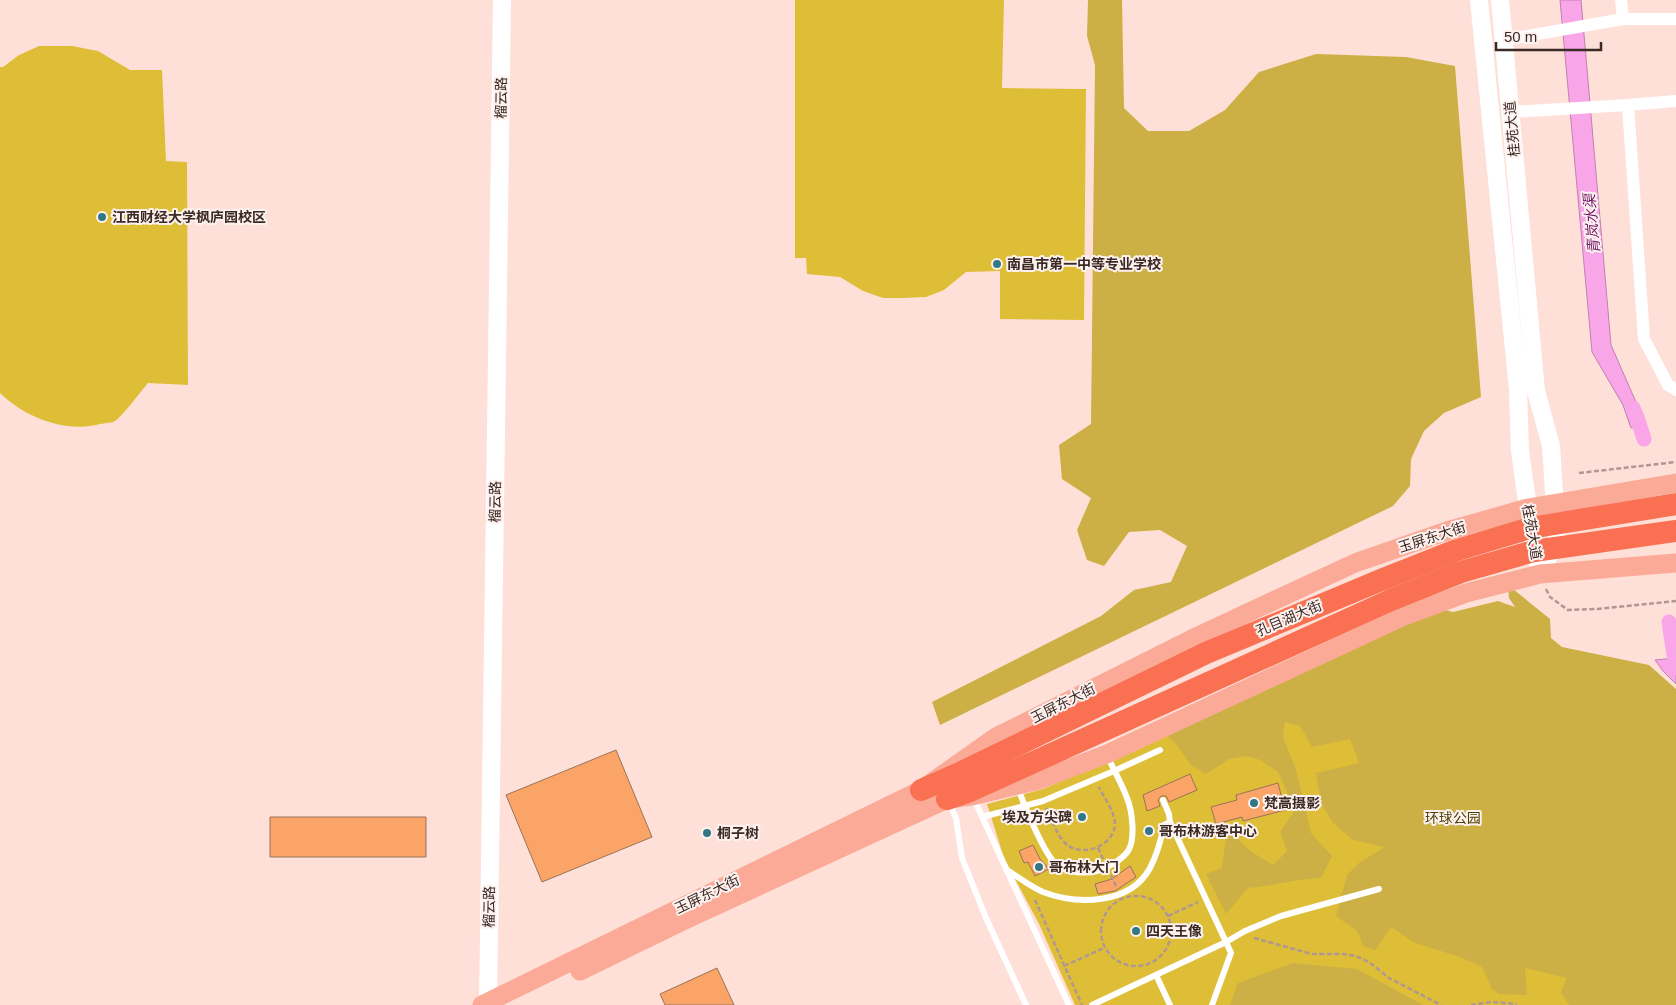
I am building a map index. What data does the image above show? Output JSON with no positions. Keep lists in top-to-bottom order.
{
  "streets": {
    "highway": ["孔目湖大街"],
    "main road": ["玉屏东大街"],
    "street": ["榴云路", "桂苑大道"]
  },
  "crossings": [
    ["榴云路", "玉屏东大街"],
    ["桂苑大道", "玉屏东大街"],
    ["玉屏东大街", "孔目湖大街"]
  ],
  "water": ["青岚水渠"],
  "parks": ["环球公园"],
  "places": [
    "江西财经大学枫庐园校区",
    "南昌市第一中等专业学校",
    "梵高摄影",
    "埃及方尖碑",
    "哥布林游客中心",
    "桐子树",
    "哥布林大门",
    "四天王像"
  ],
  "scale_bar": "50 m"
}
